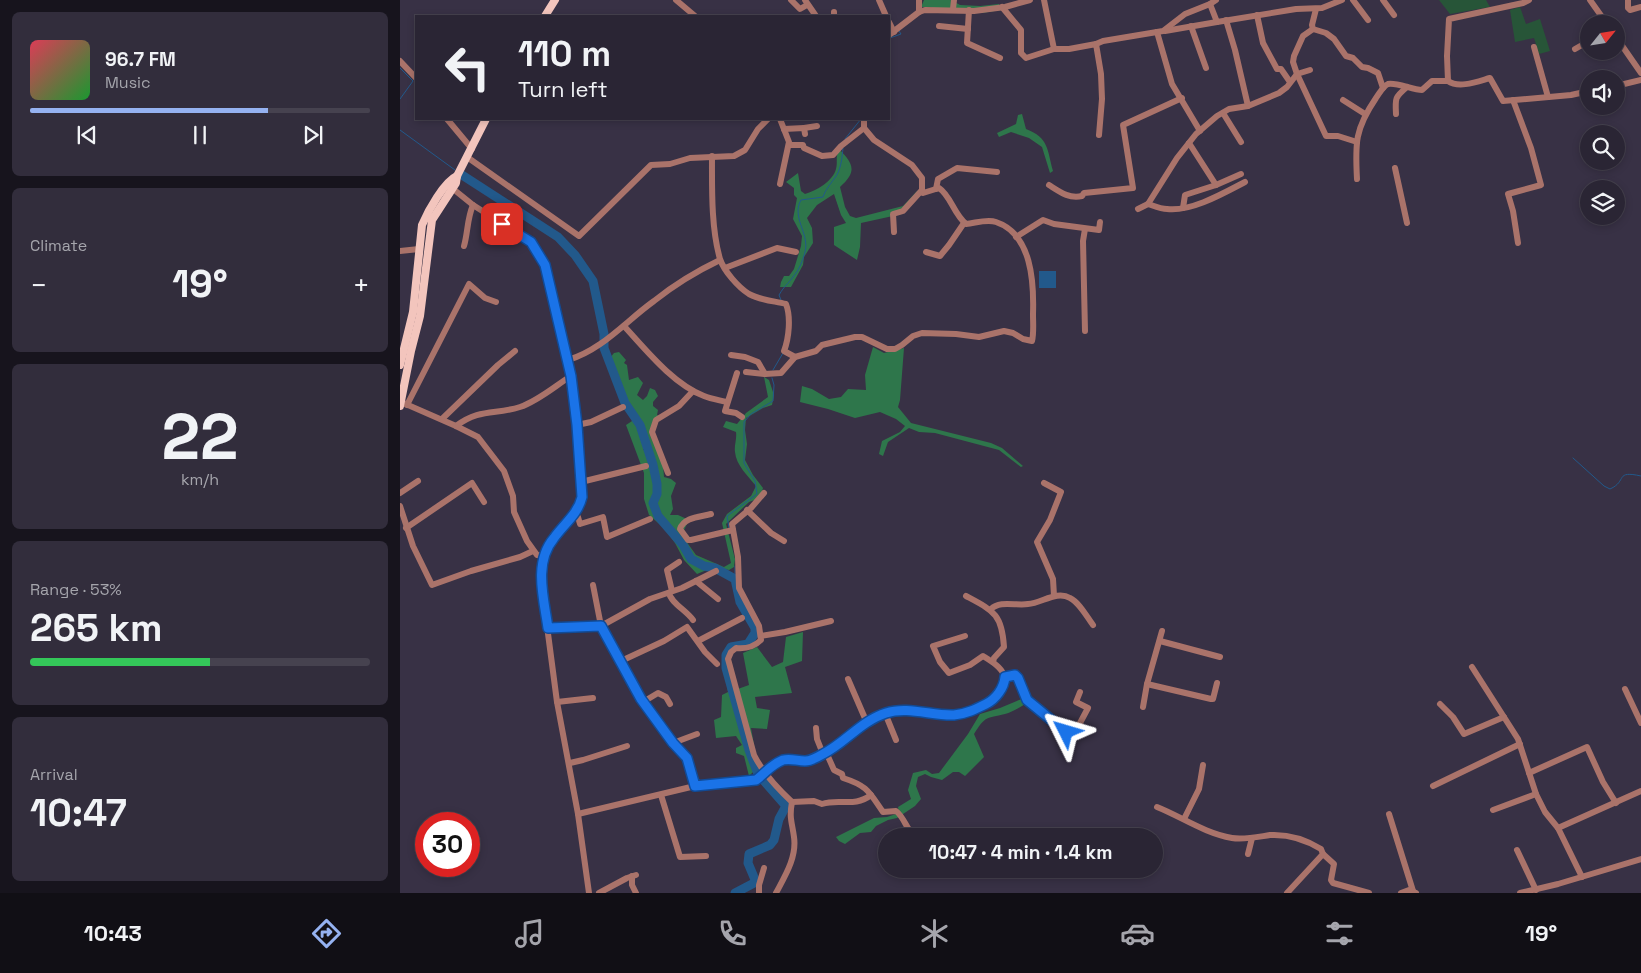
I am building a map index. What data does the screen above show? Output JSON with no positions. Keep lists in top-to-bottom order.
{
  "north": "top right",
  "page": {
    "turn": ["110 m", "Turn left"],
    "song": ["96.7 FM", "Music"],
    "tile": [
      "Climate",
      ["22", "km/h"],
      ["Range · 53%", "265 km"],
      ["Arrival", "10:47"]
    ],
    "heat": ["−", "19°", "+"],
    "limit": "30",
    "trip": "10:47 · 4 min · 1.4 km",
    "tabs": ["10:43", "19°"]
  }
}
